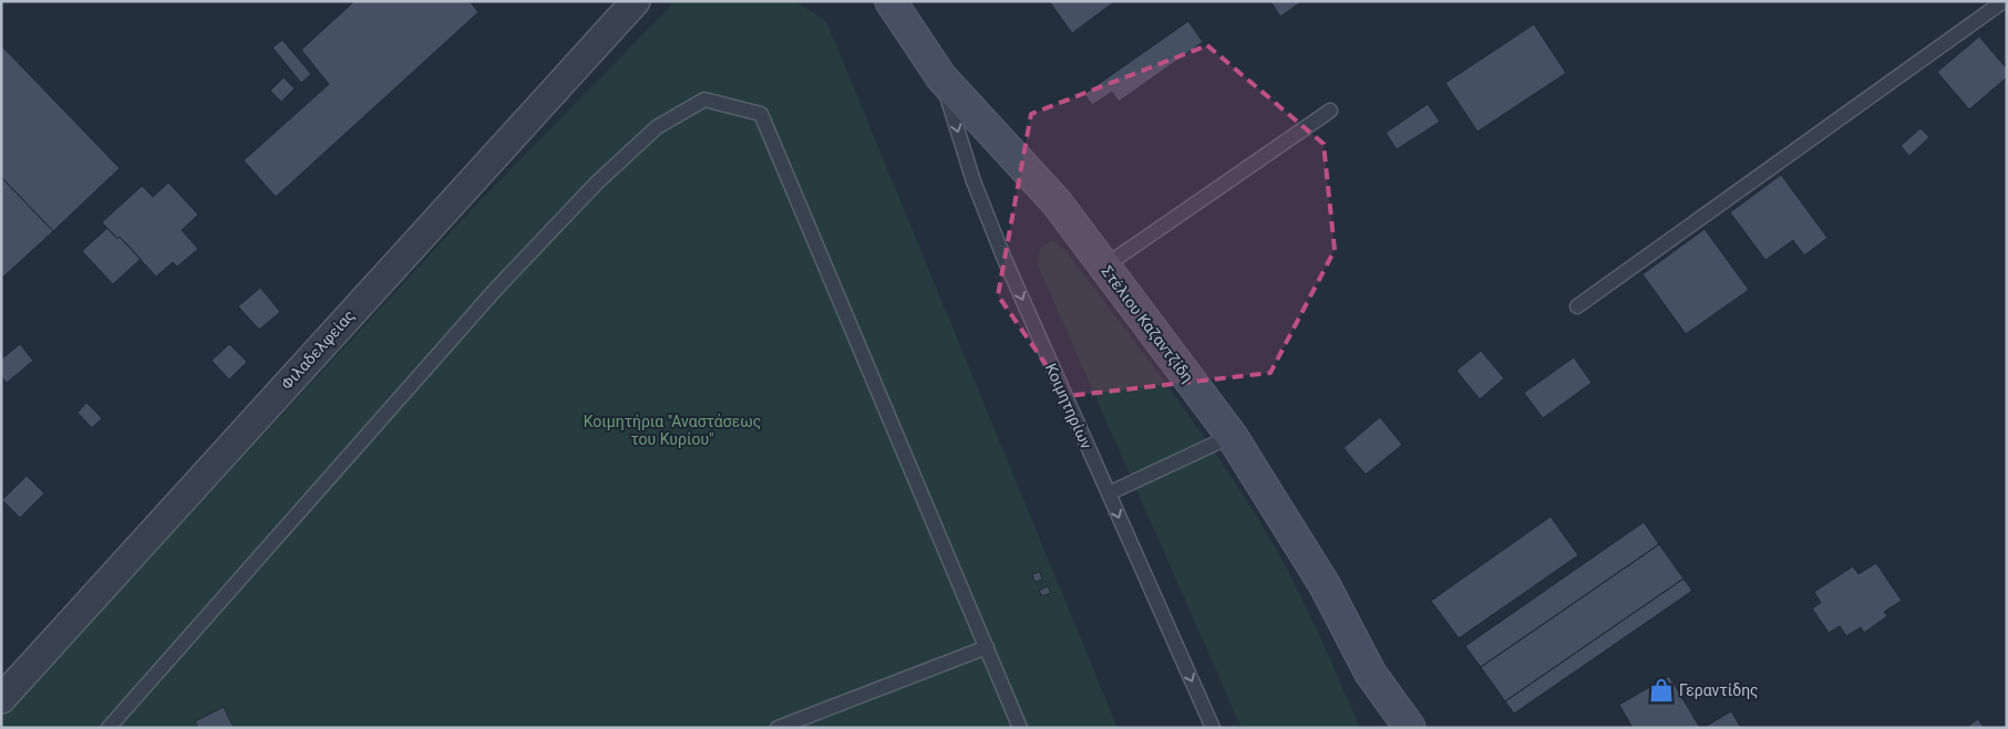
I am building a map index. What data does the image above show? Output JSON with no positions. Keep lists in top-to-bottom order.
{
  "streets": {
    "main road": ["Στέλιου Καζαντζίδη"],
    "street": ["Φιλαδελφείας"],
    "lane": ["Κοιμητηρίων"]
  },
  "crossings": [
    ["Στέλιου Καζαντζίδη", "Κοιμητηρίων"]
  ],
  "one_way": ["Κοιμητηρίων"],
  "parks": ["Κοιμητήρια \"Αναστάσεως του Κυρίου\""],
  "places": {
    "shop": ["Γεραντίδης"]
  }
}
